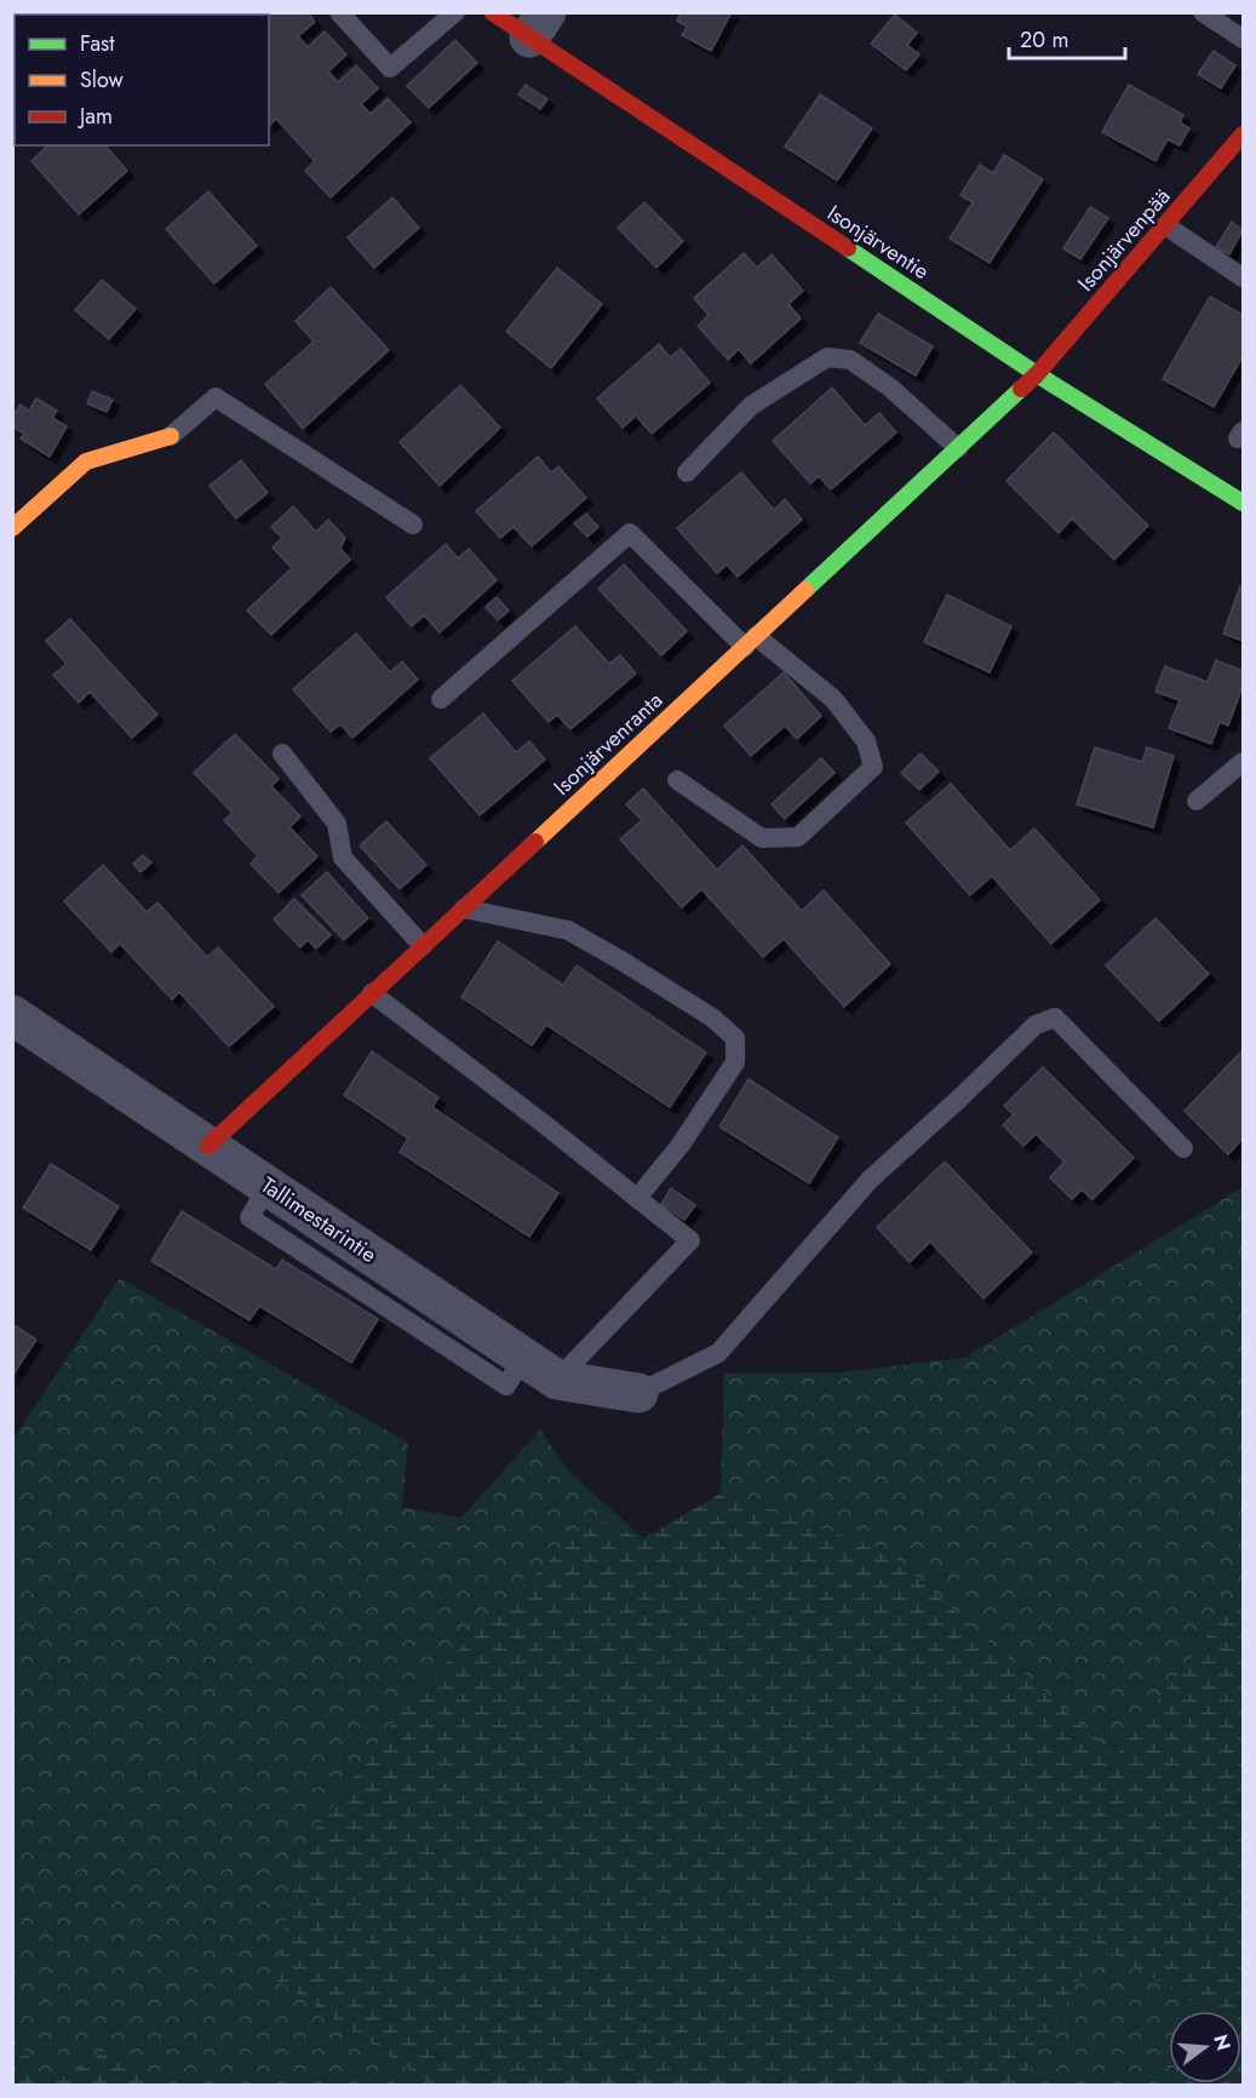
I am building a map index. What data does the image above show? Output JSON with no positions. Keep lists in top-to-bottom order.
{
  "streets": {
    "street": [
      "Isonjärvenpää",
      "Isonjärventie",
      "Isonjärvenranta",
      "Tallimestarintie"
    ]
  },
  "crossings": [
    ["Isonjärvenpää", "Isonjärventie"],
    ["Isonjärvenpää", "Isonjärvenranta"],
    ["Isonjärventie", "Isonjärvenranta"],
    ["Isonjärvenranta", "Tallimestarintie"]
  ],
  "legend": ["Fast", "Slow", "Jam"],
  "scale_bar": "20 m",
  "north": "right"
}
